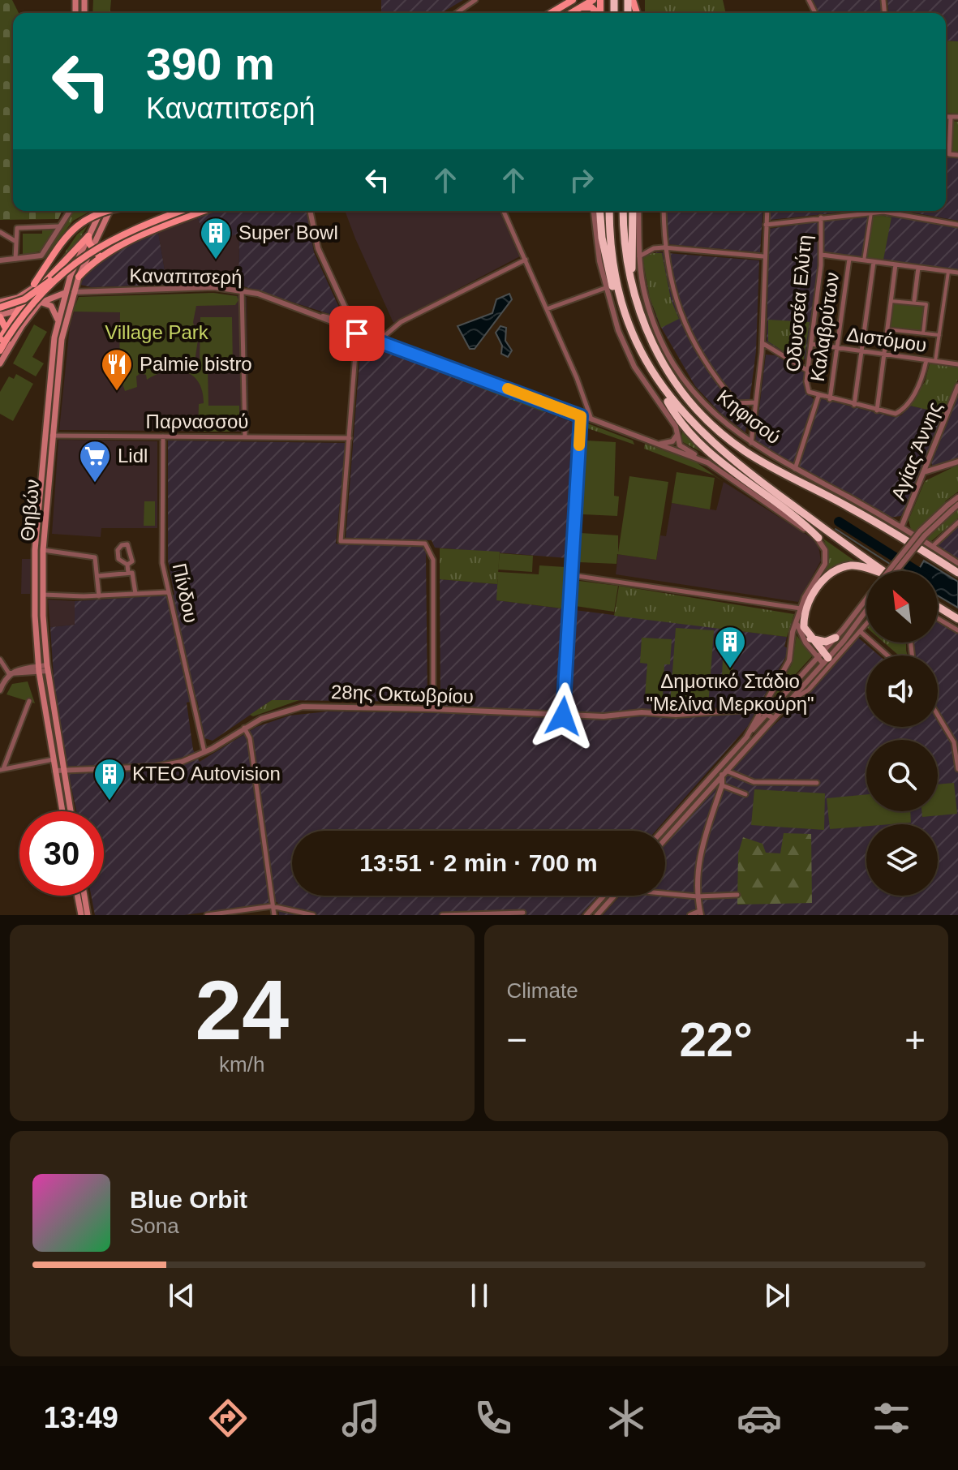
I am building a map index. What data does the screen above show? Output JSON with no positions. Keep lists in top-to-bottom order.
{
  "streets": {
    "main road": ["Θηβών"],
    "street": [
      "Καναπιτσερή",
      "Οδυσσέα Ελύτη",
      "Καλαβρύτων",
      "Διστόμου",
      "Κηφισού",
      "Παρνασσού",
      "Αγίας Άννης",
      "Πίνδου",
      "28ης Οκτωβρίου"
    ]
  },
  "crossings": [
    ["Καναπιτσερή", "Θηβών"],
    ["Οδυσσέα Ελύτη", "Διστόμου"],
    ["Καλαβρύτων", "Διστόμου"],
    ["Κηφισού", "Αγίας Άννης"],
    ["Παρνασσού", "Θηβών"],
    ["Παρνασσού", "Πίνδου"],
    ["Θηβών", "28ης Οκτωβρίου"],
    ["Πίνδου", "28ης Οκτωβρίου"]
  ],
  "parks": ["Village Park"],
  "places": {
    "building": ["Super Bowl", "Δημοτικό Στάδιο \"Μελίνα Μερκούρη\"", "ΚΤΕΟ Autovision"],
    "restaurant": ["Palmie bistro"],
    "supermarket": ["Lidl"]
  },
  "north": "top left",
  "page": {
    "turn": ["390 m", "Καναπιτσερή"],
    "limit": "30",
    "trip": "13:51 · 2 min · 700 m",
    "tile": [
      ["24", "km/h"],
      "Climate"
    ],
    "heat": ["−", "22°", "+"],
    "song": ["Blue Orbit", "Sona"],
    "tabs": "13:49"
  }
}
